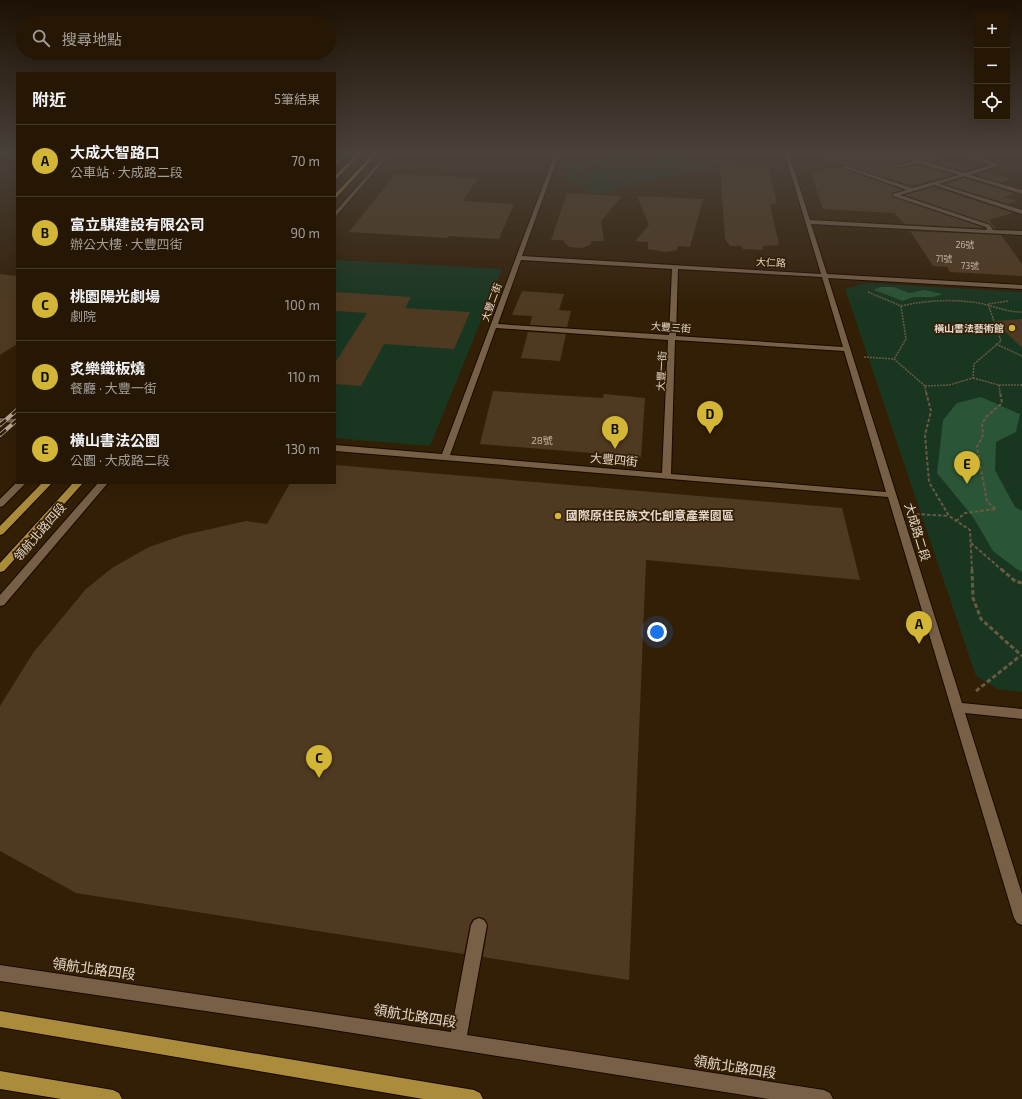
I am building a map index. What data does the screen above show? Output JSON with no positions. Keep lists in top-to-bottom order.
{
  "streets": {
    "main road": ["領航北路四段"],
    "street": [
      "大仁路",
      "大豐二街",
      "大豐三街",
      "大豐一街",
      "大豐四街",
      "大成路二段"
    ]
  },
  "crossings": [
    ["大仁路", "大豐二街"],
    ["大仁路", "大豐一街"],
    ["大仁路", "大成路二段"],
    ["大豐二街", "大豐三街"],
    ["大豐二街", "大豐四街"],
    ["大豐三街", "大豐一街"],
    ["大豐三街", "大成路二段"],
    ["大豐一街", "大豐四街"],
    ["大豐四街", "大成路二段"]
  ],
  "places": ["橫山書法藝術館", "國際原住民族文化創意產業園區"],
  "house_numbers": [
    "26號",
    "71號",
    "73號",
    "28號"
  ],
  "page": {
    "map_buttons": ["+", "−"],
    "search": "搜尋地點",
    "heading": ["附近", "5筆結果"],
    "list": [
      {
        "mark": "A",
        "name": "大成大智路口",
        "note": "公車站 · 大成路二段",
        "value": "70 m"
      },
      {
        "mark": "B",
        "name": "富立騏建設有限公司",
        "note": "辦公大樓 · 大豐四街",
        "value": "90 m"
      },
      {
        "mark": "C",
        "name": "桃園陽光劇場",
        "note": "劇院",
        "value": "100 m"
      },
      {
        "mark": "D",
        "name": "炙樂鐵板燒",
        "note": "餐廳 · 大豐一街",
        "value": "110 m"
      },
      {
        "mark": "E",
        "name": "橫山書法公園",
        "note": "公園 · 大成路二段",
        "value": "130 m"
      }
    ],
    "pins": [
      "D",
      "B",
      "E",
      "A",
      "C"
    ]
  }
}
